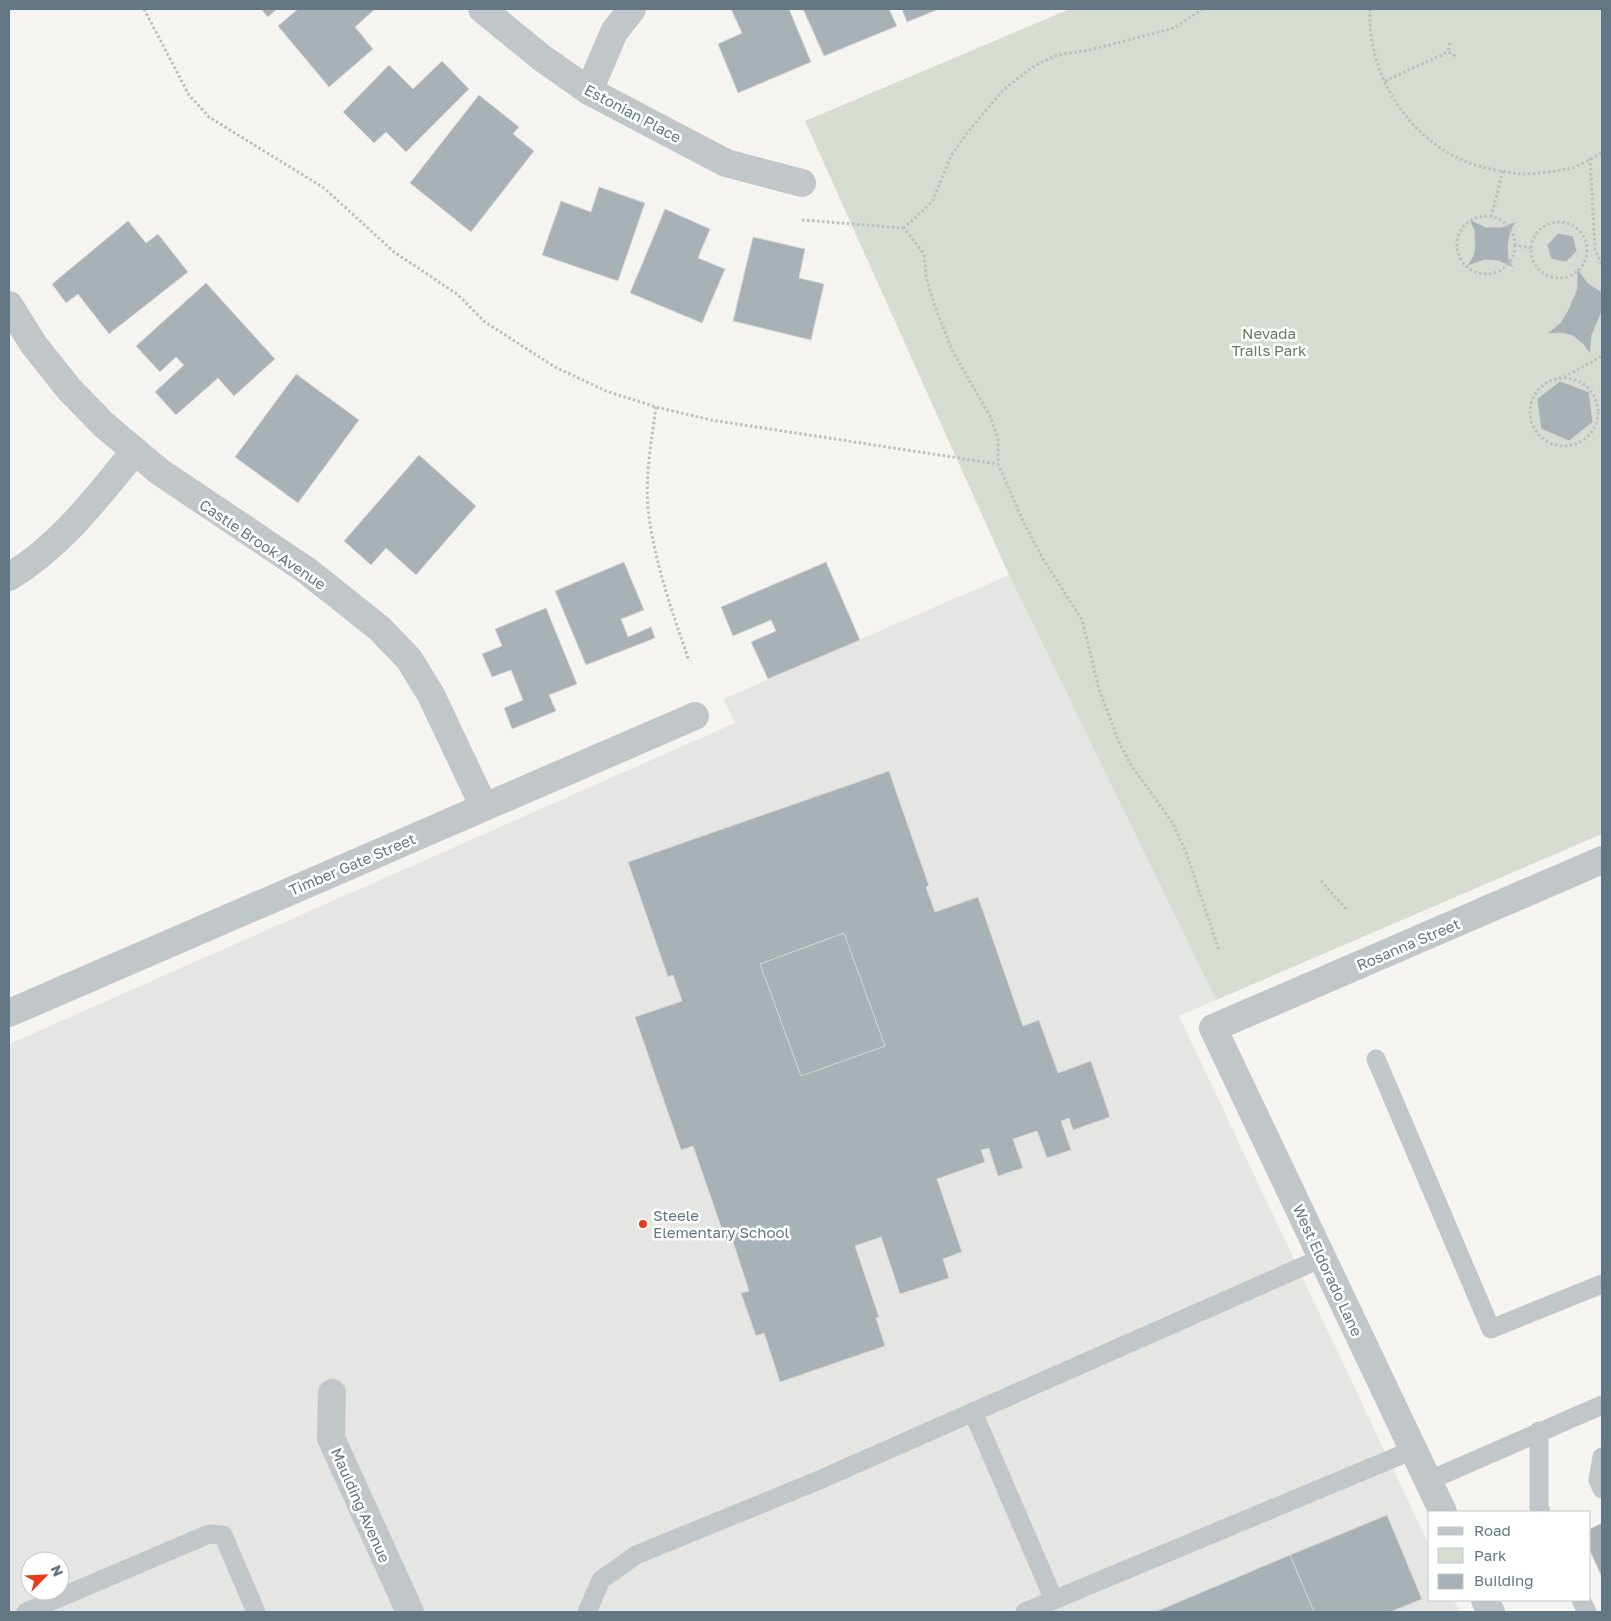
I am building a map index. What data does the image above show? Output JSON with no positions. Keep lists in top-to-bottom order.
{
  "streets": {
    "street": [
      "Estonian Place",
      "Castle Brook Avenue",
      "Timber Gate Street",
      "Rosanna Street",
      "West Eldorado Lane",
      "Maulding Avenue"
    ]
  },
  "crossings": [
    ["Castle Brook Avenue", "Timber Gate Street"],
    ["Rosanna Street", "West Eldorado Lane"]
  ],
  "parks": ["Nevada Trails Park"],
  "places": ["Steele Elementary School"],
  "legend": ["Road", "Park", "Building"],
  "north": "top right"
}
